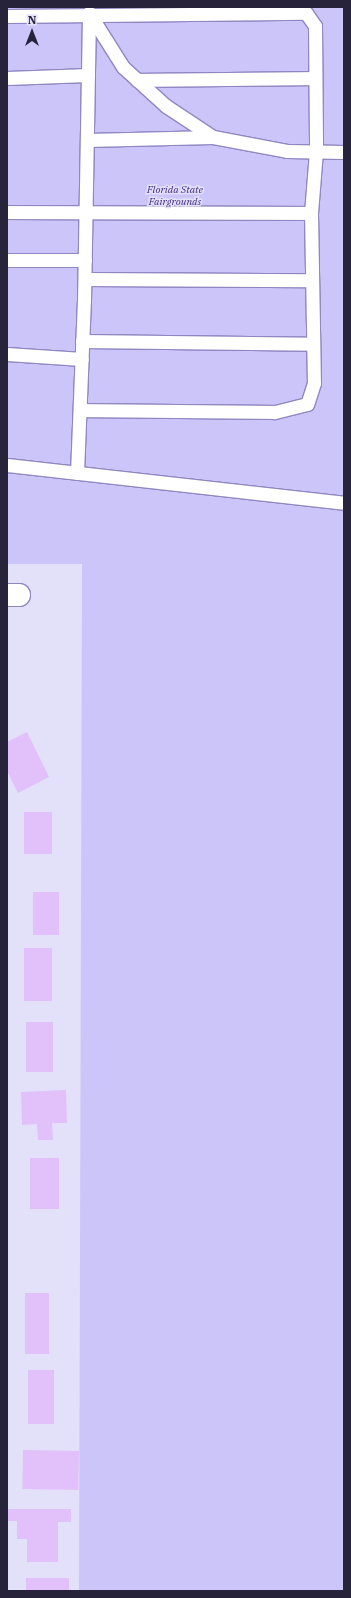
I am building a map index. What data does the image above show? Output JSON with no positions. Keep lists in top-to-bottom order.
{
  "parks": ["Florida State Fairgrounds"],
  "north": "top"
}
